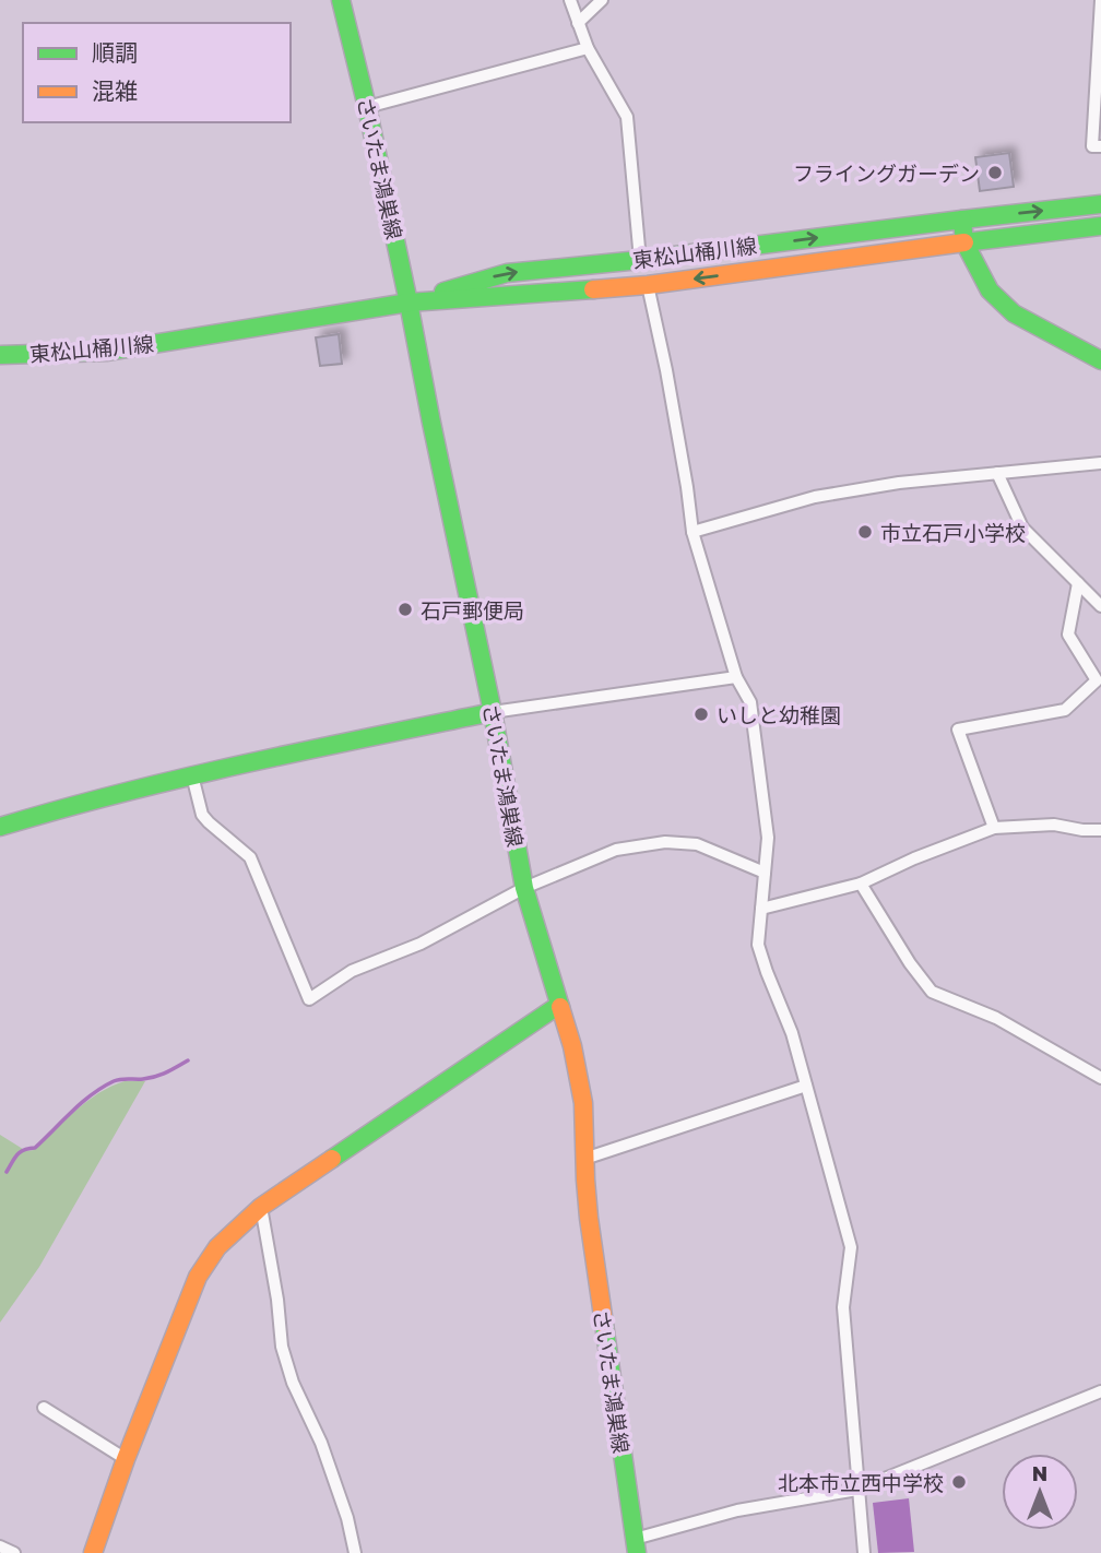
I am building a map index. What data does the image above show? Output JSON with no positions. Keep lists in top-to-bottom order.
{
  "streets": {
    "main road": ["さいたま鴻巣線", "東松山桶川線"]
  },
  "crossings": [
    ["さいたま鴻巣線", "東松山桶川線"]
  ],
  "places": [
    "フライングガーデン",
    "市立石戸小学校",
    "石戸郵便局",
    "いしと幼稚園",
    "北本市立西中学校"
  ],
  "legend": ["順調", "混雑"],
  "north": "top"
}
